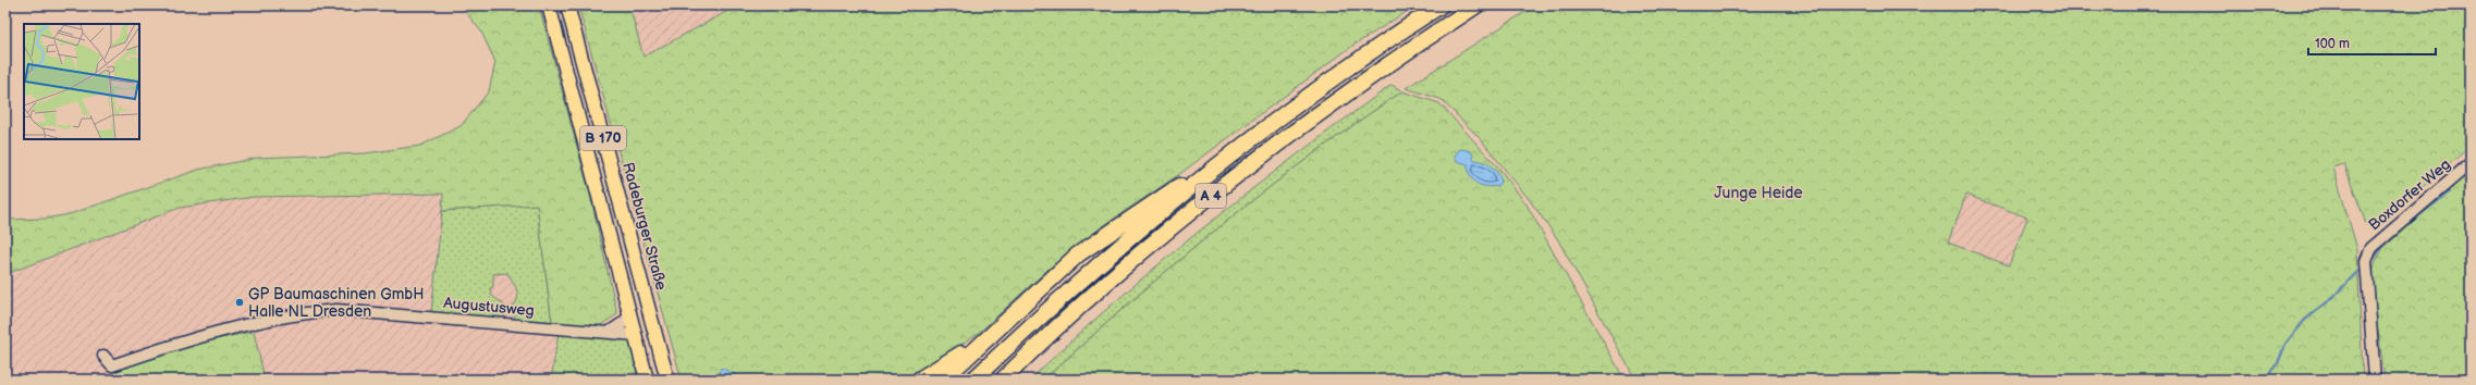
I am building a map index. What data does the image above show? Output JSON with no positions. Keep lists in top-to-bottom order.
{
  "streets": {
    "highway": ["A 4"],
    "main road": ["B 170", "Radeburger Straße"],
    "street": ["Boxdorfer Weg", "Augustusweg"]
  },
  "crossings": [
    ["B 170", "Augustusweg"]
  ],
  "parks": ["Junge Heide"],
  "places": ["GP Baumaschinen GmbH Halle NL Dresden"],
  "scale_bar": "100 m"
}
